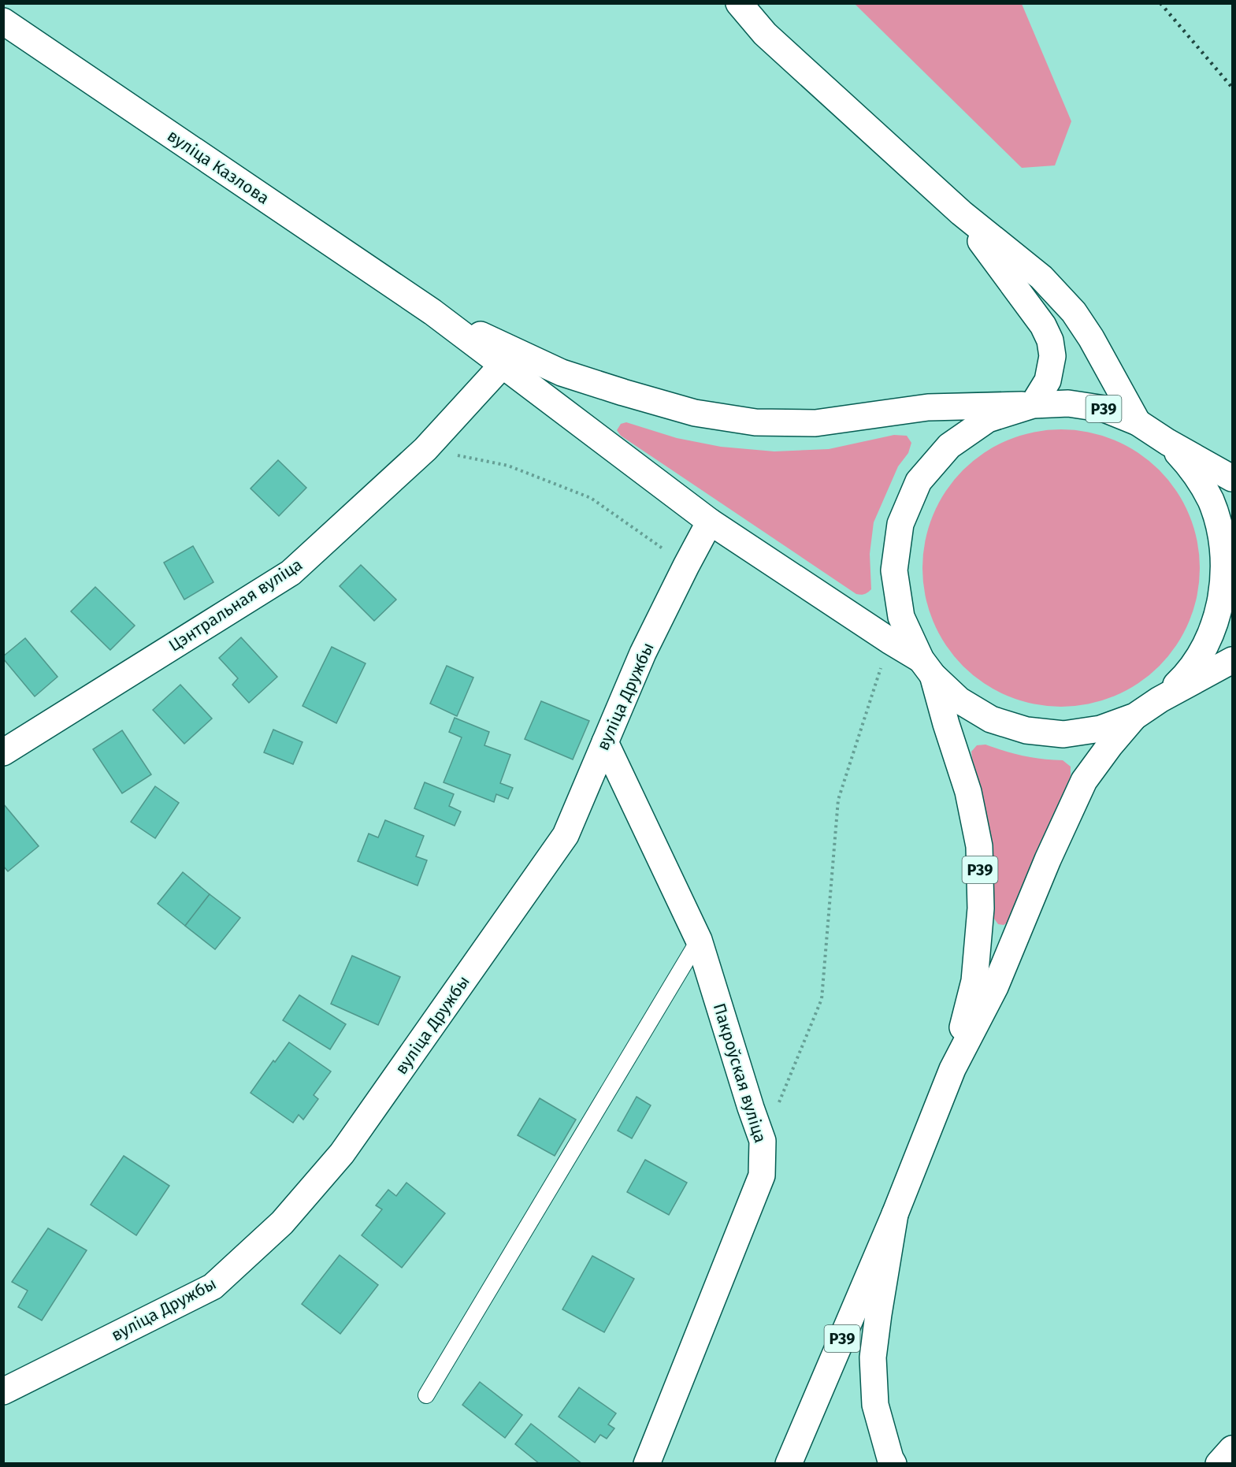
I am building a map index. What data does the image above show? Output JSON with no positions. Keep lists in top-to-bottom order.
{
  "streets": {
    "main road": [
      "вуліца Казлова",
      "Р39",
      "Цэнтральная вуліца",
      "вуліца Дружбы",
      "Пакроўская вуліца"
    ]
  },
  "crossings": [
    ["вуліца Дружбы", "Пакроўская вуліца"]
  ]
}
